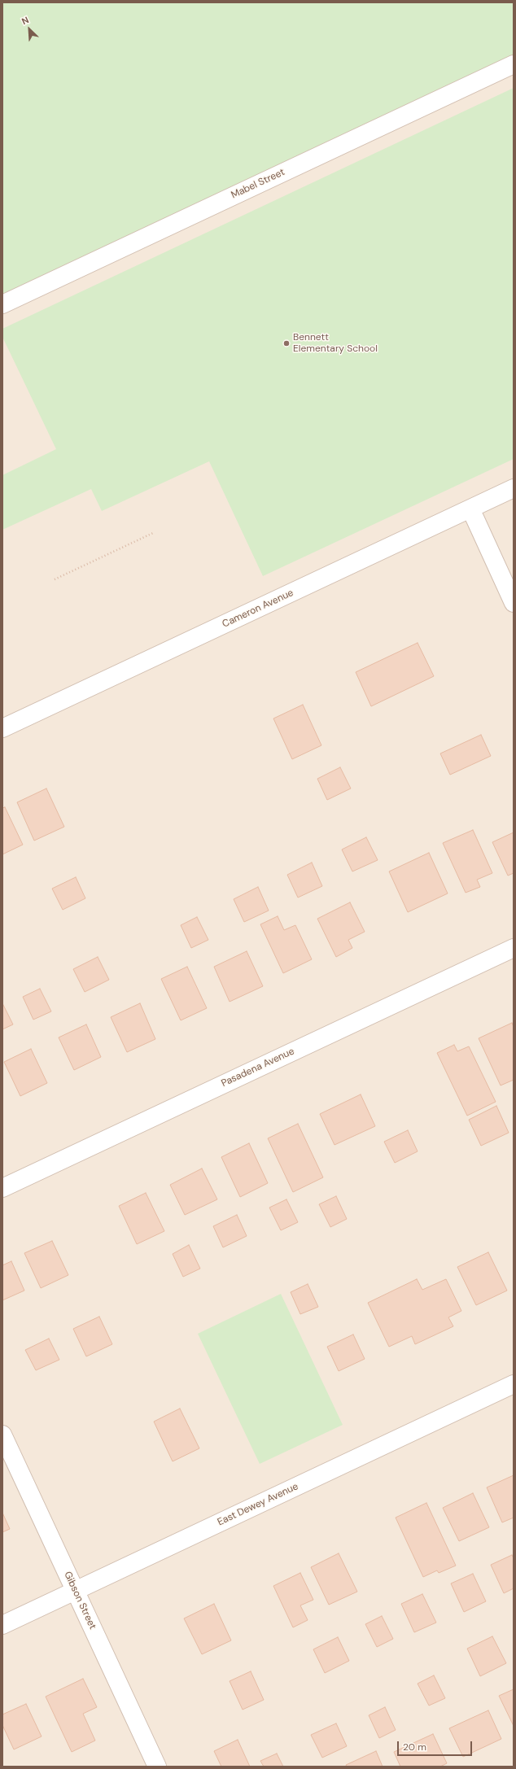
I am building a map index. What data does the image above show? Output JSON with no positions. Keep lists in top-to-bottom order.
{
  "streets": {
    "street": [
      "Mabel Street",
      "Cameron Avenue",
      "Pasadena Avenue",
      "East Dewey Avenue",
      "Gibson Street"
    ]
  },
  "crossings": [
    ["East Dewey Avenue", "Gibson Street"]
  ],
  "places": ["Bennett Elementary School"],
  "scale_bar": "20 m",
  "north": "top left"
}
